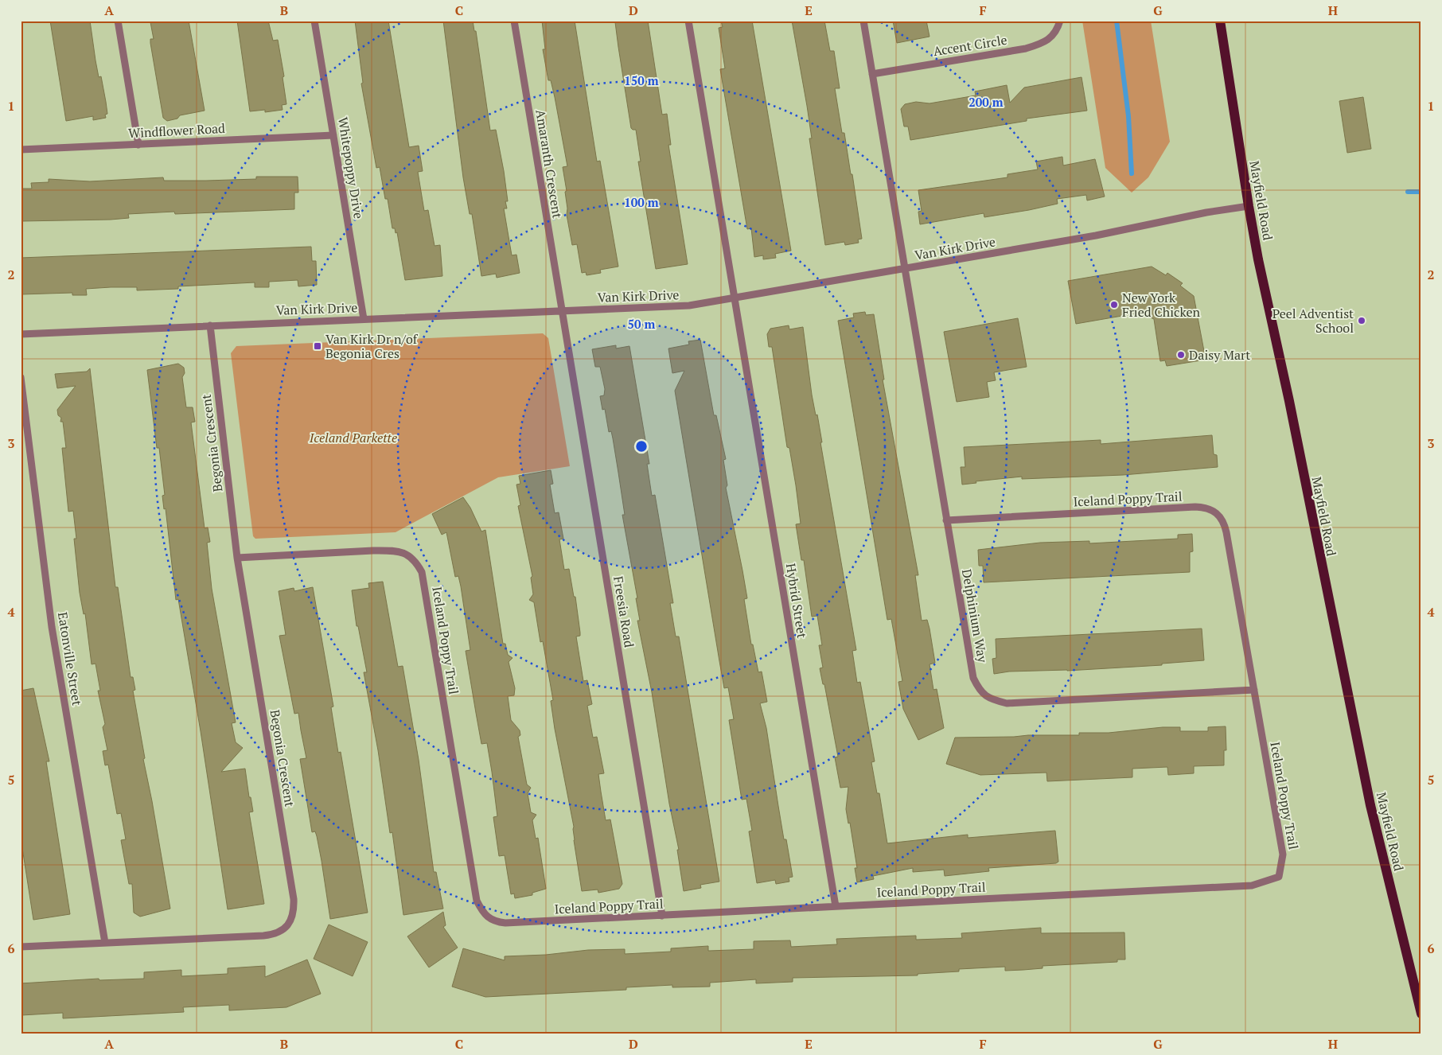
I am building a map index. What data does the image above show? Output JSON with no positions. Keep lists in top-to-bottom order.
{
  "streets": {
    "main road": ["Mayfield Road"],
    "street": [
      "Accent Circle",
      "Windflower Road",
      "Amaranth Crescent",
      "Whitepoppy Drive",
      "Van Kirk Drive",
      "Begonia Crescent",
      "Iceland Poppy Trail",
      "Hybrid Street",
      "Freesia Road",
      "Delphinium Way",
      "Eatonville Street"
    ]
  },
  "crossings": [
    ["Windflower Road", "Whitepoppy Drive"],
    ["Amaranth Crescent", "Van Kirk Drive"],
    ["Amaranth Crescent", "Freesia Road"],
    ["Whitepoppy Drive", "Van Kirk Drive"],
    ["Mayfield Road", "Van Kirk Drive"],
    ["Van Kirk Drive", "Begonia Crescent"],
    ["Van Kirk Drive", "Hybrid Street"],
    ["Van Kirk Drive", "Freesia Road"],
    ["Van Kirk Drive", "Delphinium Way"],
    ["Begonia Crescent", "Iceland Poppy Trail"],
    ["Begonia Crescent", "Eatonville Street"],
    ["Iceland Poppy Trail", "Hybrid Street"],
    ["Iceland Poppy Trail", "Freesia Road"],
    ["Iceland Poppy Trail", "Delphinium Way"]
  ],
  "parks": ["Iceland Parkette"],
  "places": {
    "other": ["New York Fried Chicken", "Peel Adventist School", "Daisy Mart"],
    "transit": ["Van Kirk Dr n/of Begonia Cres"]
  },
  "grid": {
    "columns": [
      "A",
      "B",
      "C",
      "D",
      "E",
      "F",
      "G",
      "H"
    ],
    "rows": [
      "1",
      "2",
      "3",
      "4",
      "5",
      "6"
    ]
  },
  "rings": [
    "150 m",
    "200 m",
    "100 m",
    "50 m"
  ]
}
